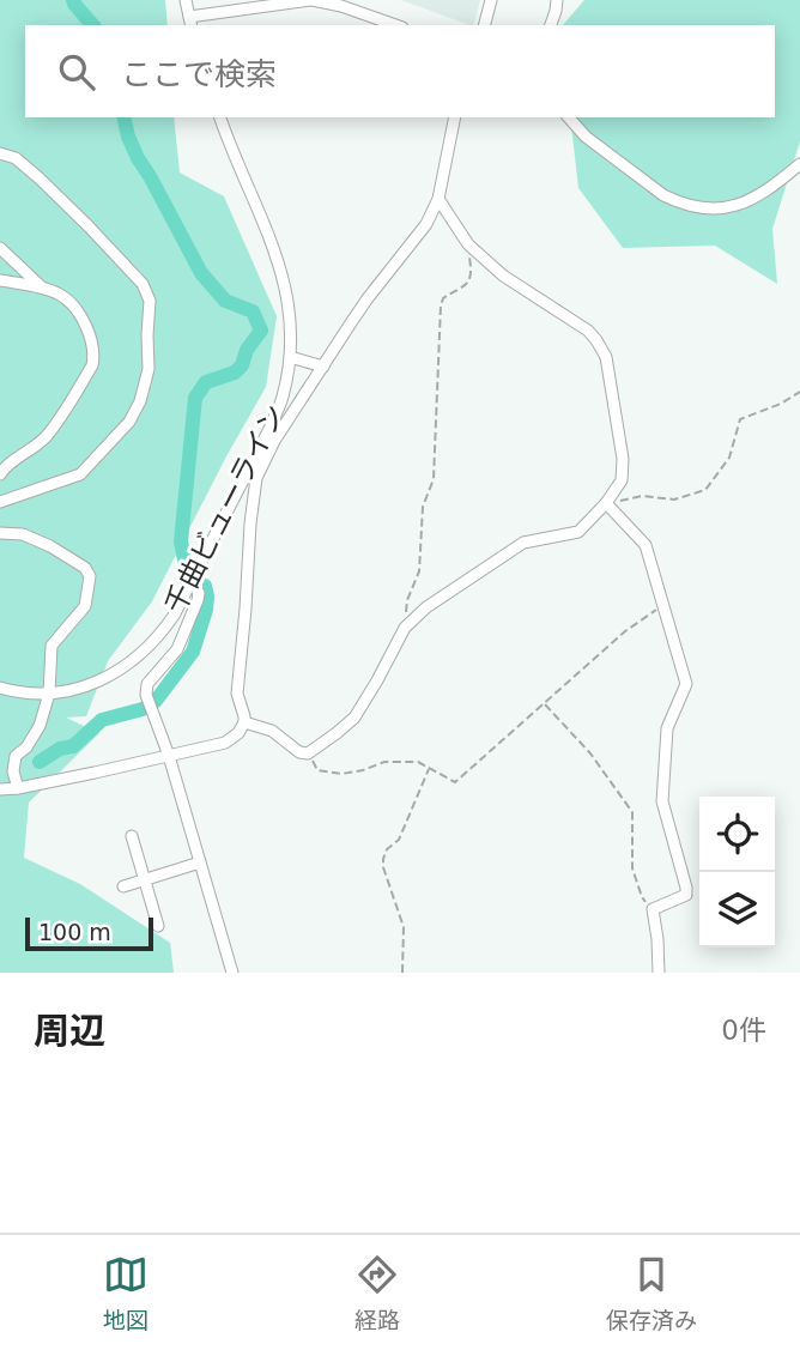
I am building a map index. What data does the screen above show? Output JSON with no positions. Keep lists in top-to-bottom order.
{
  "streets": {
    "street": ["千曲ビューライン"]
  },
  "scale_bar": "100 m",
  "page": {
    "search": "ここで検索",
    "scale": "100 m",
    "heading": ["周辺", "0件"],
    "nav": ["地図", "経路", "保存済み"]
  }
}
